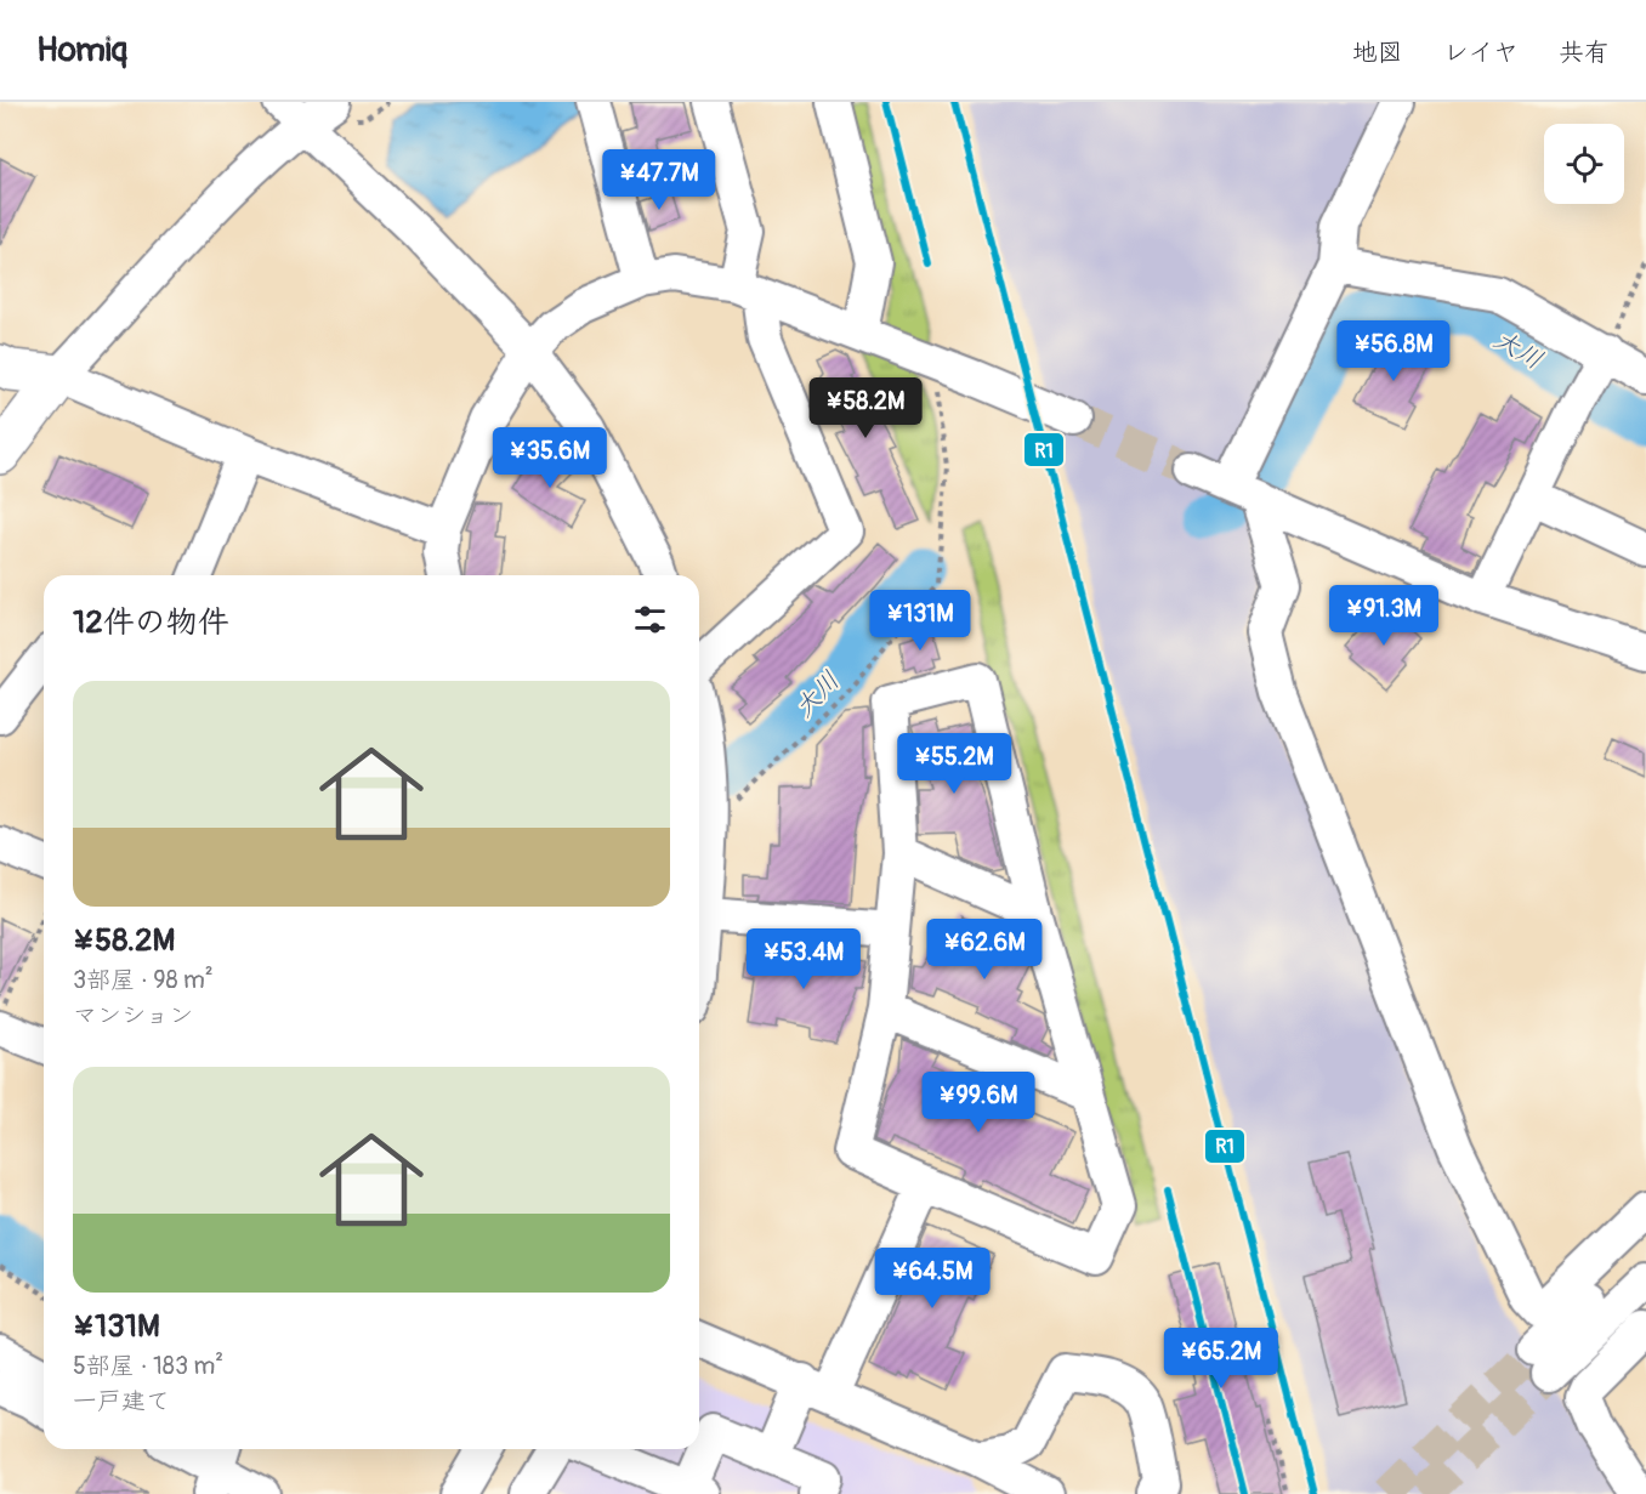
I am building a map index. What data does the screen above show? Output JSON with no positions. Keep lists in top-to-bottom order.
{
  "water": ["大川"],
  "lines": ["transit line R1"],
  "page": {
    "header": "Homiq",
    "nav": ["地図", "レイヤ", "共有"],
    "price": [
      "¥47.7M",
      "¥56.8M",
      "¥58.2M",
      "¥35.6M",
      "¥91.3M",
      "¥131M",
      "¥55.2M",
      "¥62.6M",
      "¥53.4M",
      "¥99.6M",
      "¥64.5M",
      "¥65.2M"
    ],
    "heading": "12件の物件",
    "list": [
      {
        "name": "¥58.2M",
        "note": "3部屋 · 98 m² · マンション"
      },
      {
        "name": "¥131M",
        "note": "5部屋 · 183 m² · 一戸建て"
      }
    ]
  }
}
